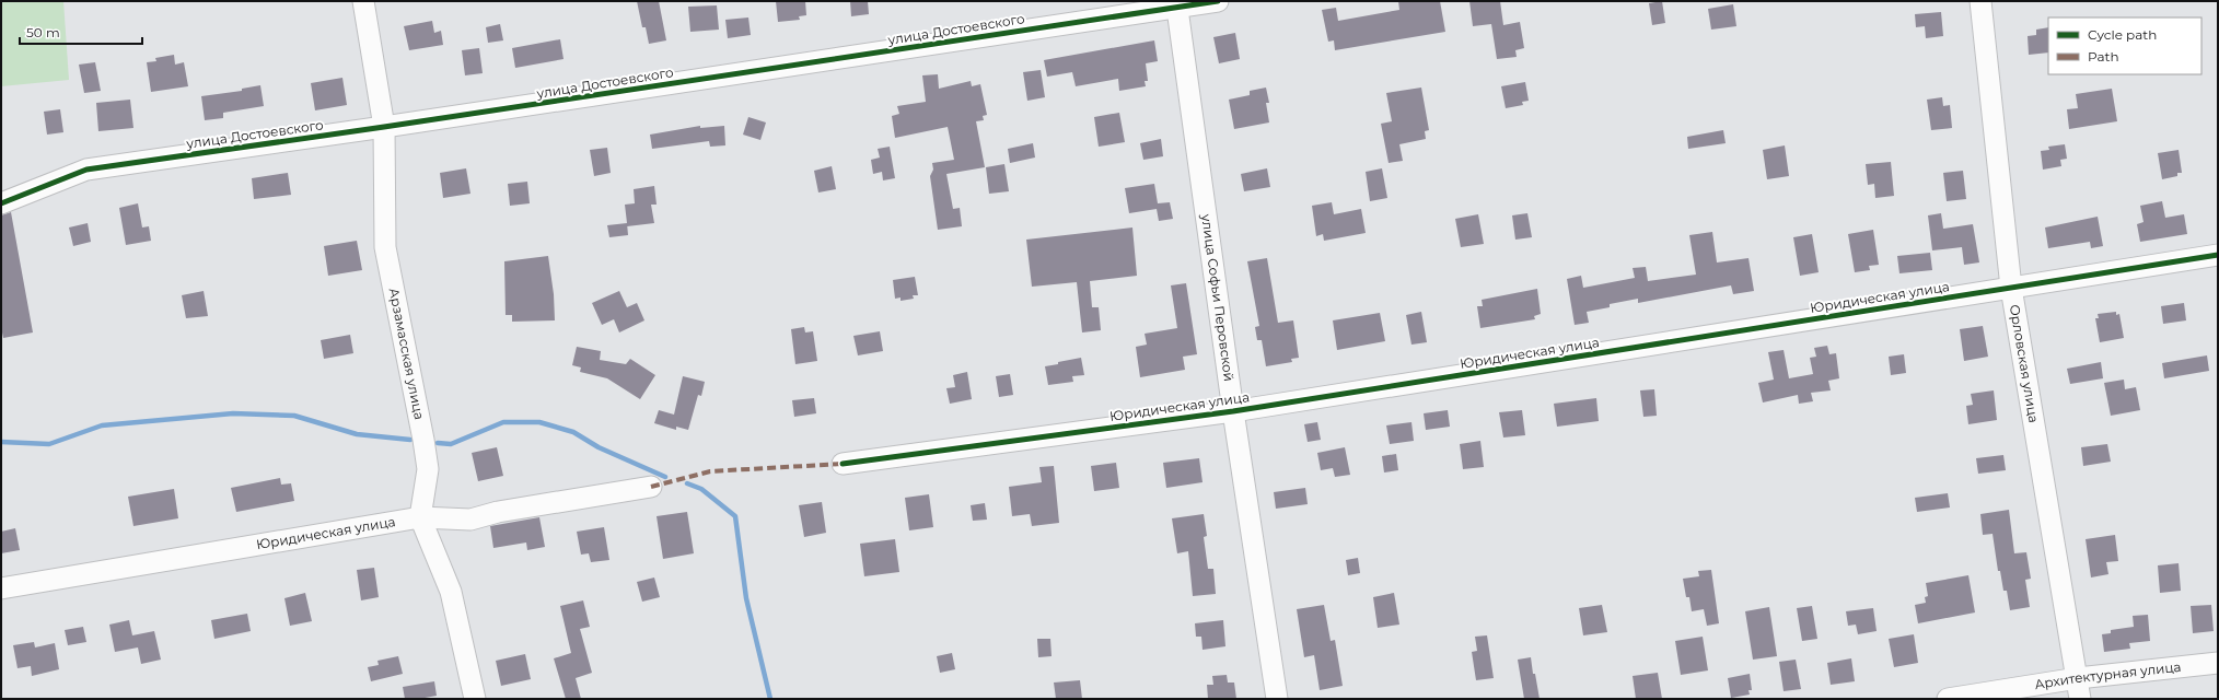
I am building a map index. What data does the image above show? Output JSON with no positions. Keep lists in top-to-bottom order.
{
  "streets": {
    "street": [
      "улица Достоевского",
      "Юридическая улица",
      "улица Софьи Перовской",
      "Арзамасская улица",
      "Орловская улица",
      "Архитектурная улица"
    ]
  },
  "crossings": [
    ["улица Достоевского", "улица Софьи Перовской"],
    ["улица Достоевского", "Арзамасская улица"],
    ["Юридическая улица", "улица Софьи Перовской"],
    ["Юридическая улица", "Арзамасская улица"],
    ["Юридическая улица", "Орловская улица"],
    ["Орловская улица", "Архитектурная улица"]
  ],
  "legend": ["Cycle path", "Path"],
  "scale_bar": "50 m"
}
